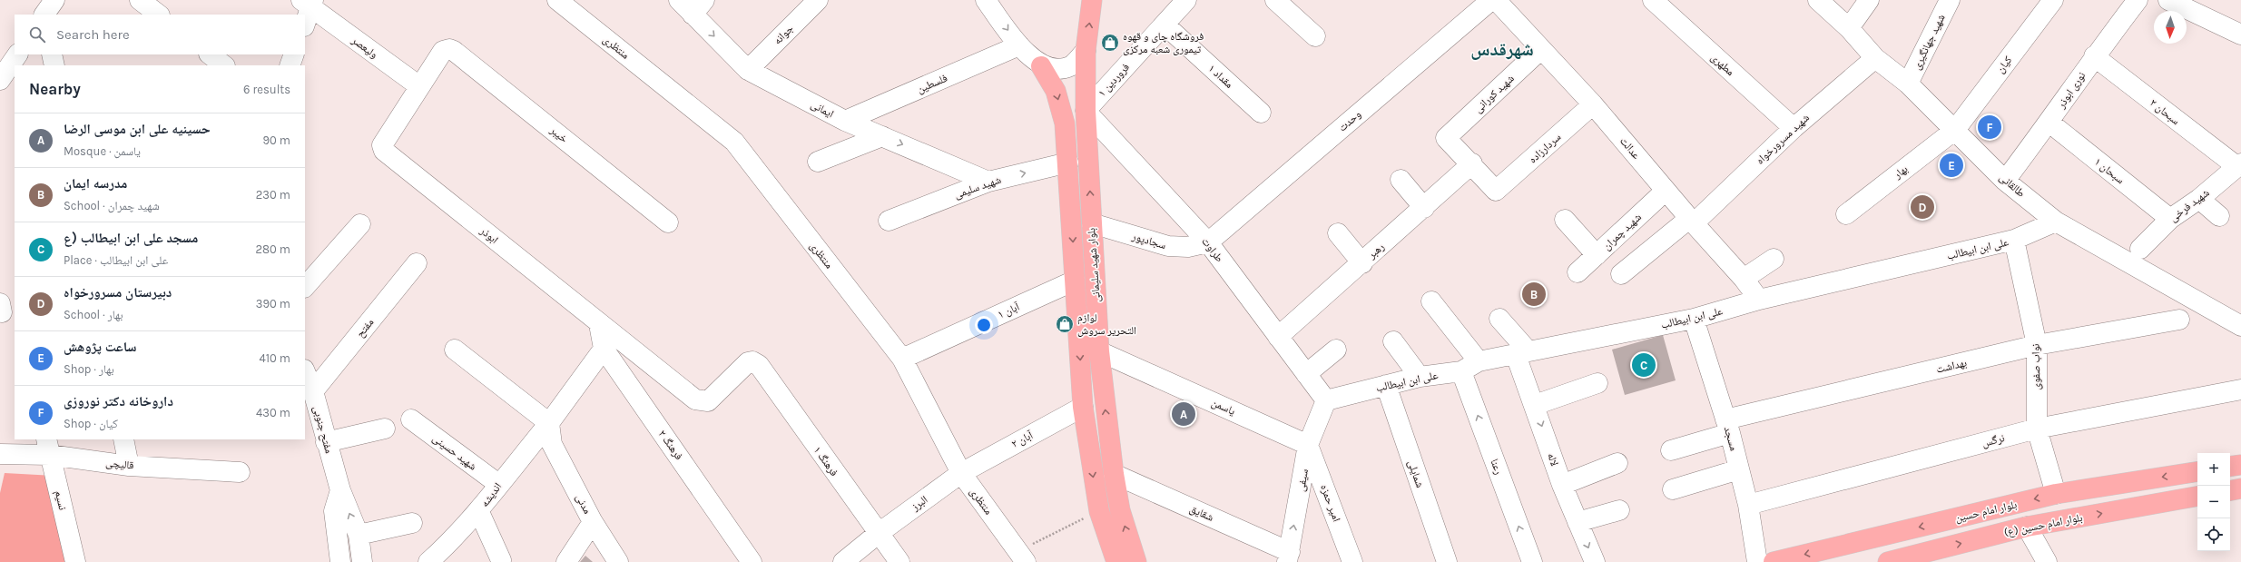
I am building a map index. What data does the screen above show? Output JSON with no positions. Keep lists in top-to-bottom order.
{
  "streets": {
    "main road": ["بلوار شهید سلیمانی", "بلوار امام حسین", "بلوار امام حسین (ع)"],
    "street": [
      "جوانه",
      "شهید جهانگیری",
      "ولیعصر",
      "منتظری",
      "مطهری",
      "کیان",
      "مقداد ۱",
      "فروردین ۱",
      "فلسطین",
      "نوری ابوذر",
      "شهید کورانی",
      "ایمانی",
      "سبحان ۲",
      "وحدت",
      "خیبر",
      "شهید مسرورخواه",
      "سردارزاده",
      "عدالت",
      "سبحان ۱",
      "بهار",
      "طالقانی",
      "شهید سلیمی",
      "شهید فرخی",
      "شهید چمران",
      "ابوذر",
      "سجادپور",
      "علی ابن ابیطالب",
      "طراوت",
      "رهبر",
      "آبان ۱",
      "مفتح",
      "بهداشت",
      "نواب صفوی",
      "یاسمن",
      "مفتح جنوبی",
      "مسجد",
      "آبان ۲",
      "نرگس",
      "فرهنگ ۲",
      "شهید حسینی",
      "لاله",
      "فرهنگ ۱",
      "قالیچی",
      "رعنا",
      "شمایلی",
      "سیفی",
      "اندیشه",
      "نسیم",
      "البرز",
      "امیر حمزه",
      "مدنی",
      "شقایق"
    ]
  },
  "crossings": [
    ["جوانه", "ایمانی"],
    ["شهید جهانگیری", "طالقانی"],
    ["ولیعصر", "خیبر"],
    ["ولیعصر", "ابوذر"],
    ["منتظری", "آبان ۱"],
    ["منتظری", "آبان ۲"],
    ["منتظری", "البرز"],
    ["مطهری", "شهید مسرورخواه"],
    ["کیان", "بهار"],
    ["کیان", "طالقانی"],
    ["مقداد ۱", "فروردین ۱"],
    ["فروردین ۱", "طراوت"],
    ["فروردین ۱", "بلوار شهید سلیمانی"],
    ["فلسطین", "ایمانی"],
    ["نوری ابوذر", "سبحان ۲"],
    ["نوری ابوذر", "سبحان ۱"],
    ["نوری ابوذر", "طالقانی"],
    ["شهید کورانی", "سردارزاده"],
    ["شهید کورانی", "عدالت"],
    ["شهید کورانی", "رهبر"],
    ["ایمانی", "شهید سلیمی"],
    ["سبحان ۲", "شهید فرخی"],
    ["وحدت", "سجادپور"],
    ["وحدت", "طراوت"],
    ["خیبر", "ابوذر"],
    ["شهید مسرورخواه", "عدالت"],
    ["شهید مسرورخواه", "طالقانی"],
    ["سردارزاده", "عدالت"],
    ["سردارزاده", "رهبر"],
    ["عدالت", "شهید چمران"],
    ["عدالت", "علی ابن ابیطالب"],
    ["سبحان ۱", "شهید فرخی"],
    ["بهار", "طالقانی"],
    ["طالقانی", "علی ابن ابیطالب"],
    ["شهید سلیمی", "بلوار شهید سلیمانی"],
    ["ابوذر", "فرهنگ ۲"],
    ["ابوذر", "فرهنگ ۱"],
    ["سجادپور", "طراوت"],
    ["سجادپور", "بلوار شهید سلیمانی"],
    ["علی ابن ابیطالب", "طراوت"],
    ["علی ابن ابیطالب", "نواب صفوی"],
    ["علی ابن ابیطالب", "مسجد"],
    ["علی ابن ابیطالب", "لاله"],
    ["علی ابن ابیطالب", "رعنا"],
    ["علی ابن ابیطالب", "شمایلی"],
    ["علی ابن ابیطالب", "سیفی"],
    ["طراوت", "رهبر"],
    ["طراوت", "بلوار شهید سلیمانی"],
    ["طراوت", "سیفی"],
    ["بلوار شهید سلیمانی", "آبان ۱"],
    ["بلوار شهید سلیمانی", "یاسمن"],
    ["بلوار شهید سلیمانی", "آبان ۲"],
    ["بلوار شهید سلیمانی", "شقایق"],
    ["مفتح", "مفتح جنوبی"],
    ["بهداشت", "نواب صفوی"],
    ["بهداشت", "مسجد"],
    ["نواب صفوی", "نرگس"],
    ["نواب صفوی", "بلوار امام حسین"],
    ["یاسمن", "سیفی"],
    ["یاسمن", "امیر حمزه"],
    ["مسجد", "نرگس"],
    ["آبان ۲", "البرز"],
    ["فرهنگ ۲", "اندیشه"],
    ["شهید حسینی", "اندیشه"],
    ["فرهنگ ۱", "البرز"],
    ["قالیچی", "نسیم"],
    ["سیفی", "امیر حمزه"],
    ["سیفی", "شقایق"],
    ["اندیشه", "مدنی"]
  ],
  "one_way": [
    "شهید سلیمی",
    "لاله",
    "رعنا",
    "سیفی",
    "بلوار امام حسین",
    "بلوار امام حسین (ع)"
  ],
  "districts": ["شهرقدس"],
  "places": {
    "shop": ["فروشگاه چای و قهوه تیموری شعبه مرکزی", "لوازم التحریر سروش"]
  },
  "north": "bottom",
  "page": {
    "search": "Search here",
    "heading": ["Nearby", "6 results"],
    "list": [
      {
        "mark": "A",
        "name": "حسینیه علی ابن موسی الرضا",
        "note": "Mosque · یاسمن",
        "value": "90 m"
      },
      {
        "mark": "B",
        "name": "مدرسه ایمان",
        "note": "School · شهید چمران",
        "value": "230 m"
      },
      {
        "mark": "C",
        "name": "مسجد علی ابن ابیطالب (ع",
        "note": "Place · علی ابن ابیطالب",
        "value": "280 m"
      },
      {
        "mark": "D",
        "name": "دبیرستان مسرورخواه",
        "note": "School · بهار",
        "value": "390 m"
      },
      {
        "mark": "E",
        "name": "ساعت پژوهش",
        "note": "Shop · بهار",
        "value": "410 m"
      },
      {
        "mark": "F",
        "name": "داروخانه دکتر نوروزی",
        "note": "Shop · کیان",
        "value": "430 m"
      }
    ],
    "pins": [
      "F",
      "E",
      "D",
      "B",
      "C",
      "A"
    ],
    "map_buttons": ["+", "−"]
  }
}
